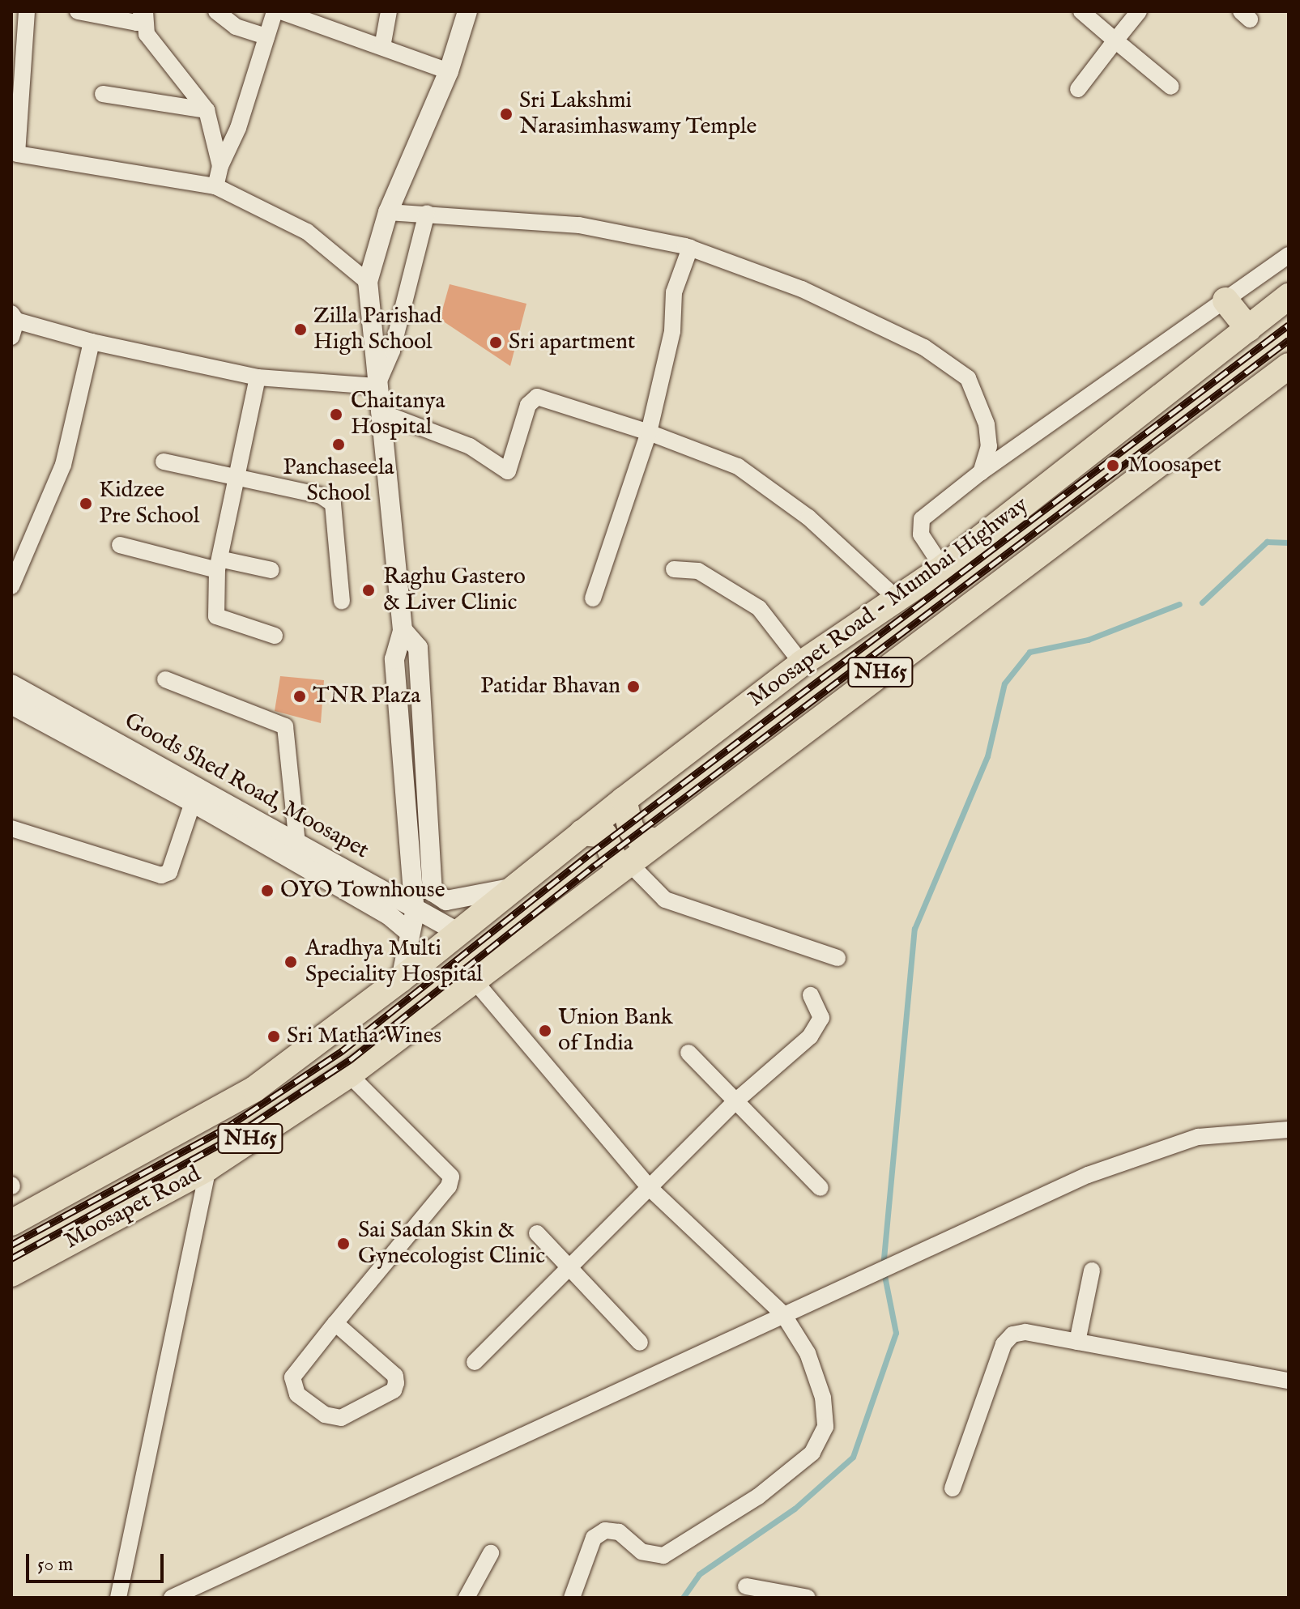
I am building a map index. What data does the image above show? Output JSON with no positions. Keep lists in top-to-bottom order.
{
  "streets": {
    "highway": ["Moosapet Road - Mumbai Highway", "NH65", "Moosapet Road"],
    "street": ["Goods Shed Road, Moosapet"]
  },
  "crossings": [
    ["Moosapet Road - Mumbai Highway", "Goods Shed Road, Moosapet"],
    ["Moosapet Road - Mumbai Highway", "Moosapet Road"],
    ["NH65", "Moosapet Road"],
    ["Goods Shed Road, Moosapet", "Moosapet Road"]
  ],
  "places": [
    "Sri Lakshmi Narasimhaswamy Temple",
    "Zilla Parishad High School",
    "Sri apartment",
    "Chaitanya Hospital",
    "Panchaseela School",
    "Moosapet",
    "Kidzee Pre School",
    "Raghu Gastero & Liver Clinic",
    "Patidar Bhavan",
    "TNR Plaza",
    "OYO Townhouse",
    "Aradhya Multi Speciality Hospital",
    "Union Bank of India",
    "Sri Matha Wines",
    "Sai Sadan Skin & Gynecologist Clinic"
  ],
  "scale_bar": "50 m"
}
